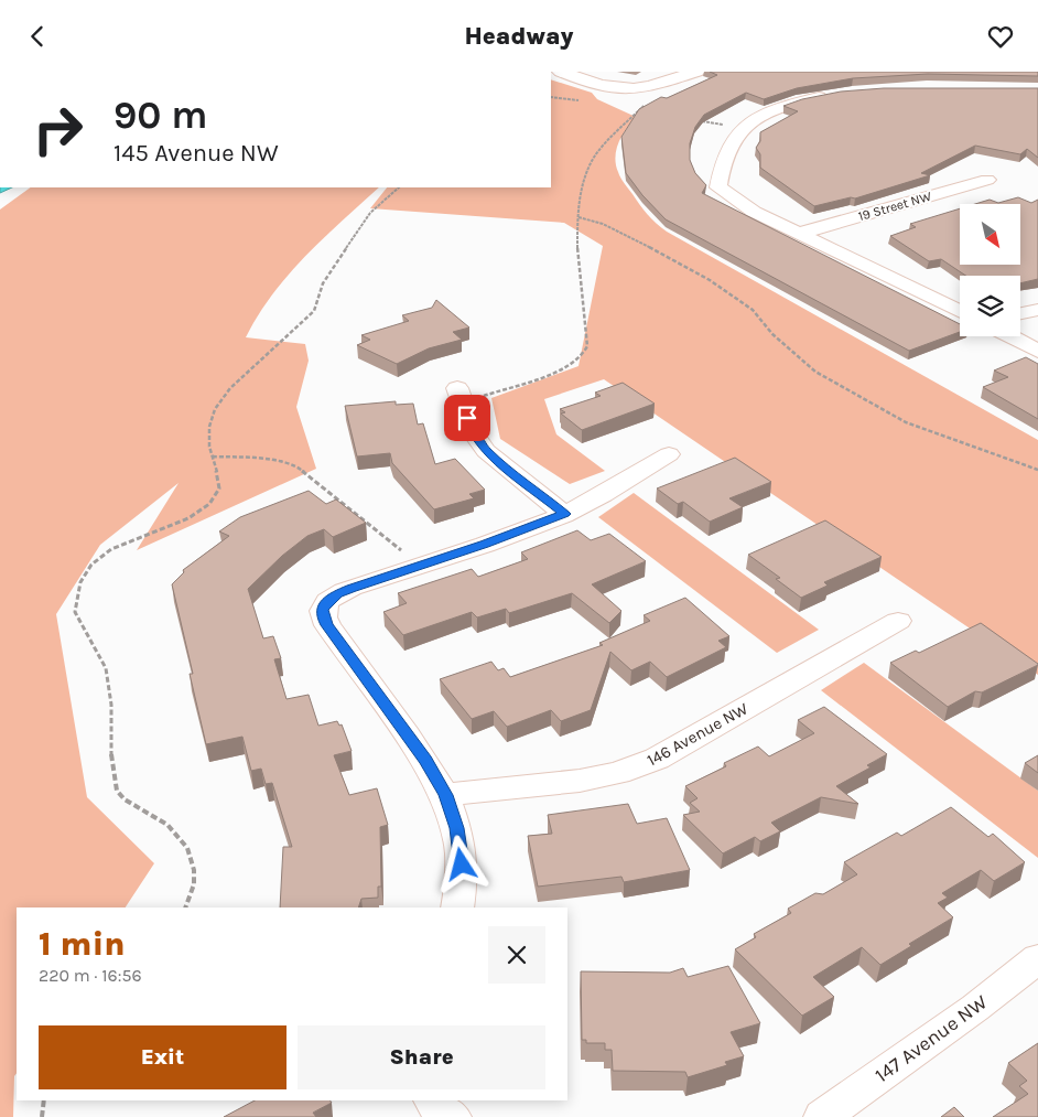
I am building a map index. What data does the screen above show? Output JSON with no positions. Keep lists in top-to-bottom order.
{
  "streets": {
    "street": ["19 Street NW", "146 Avenue NW", "147 Avenue NW"]
  },
  "north": "bottom right",
  "page": {
    "header": "Headway",
    "turn": ["90 m", "145 Avenue NW"],
    "heading": ["1 min", "220 m · 16:56"],
    "buttons": ["Exit", "Share"]
  }
}
